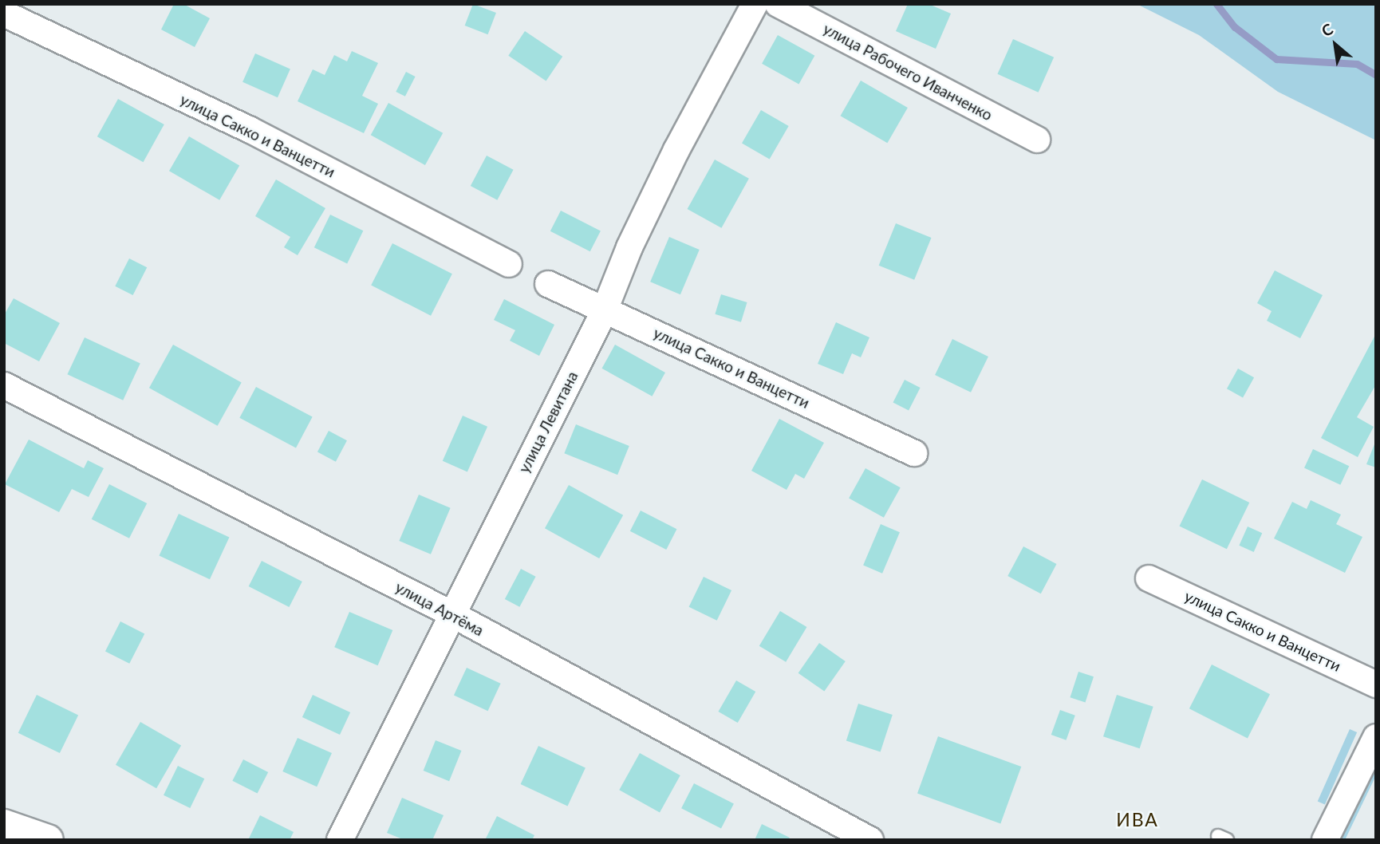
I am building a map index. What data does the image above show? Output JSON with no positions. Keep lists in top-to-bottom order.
{
  "streets": {
    "street": [
      "улица Рабочего Иванченко",
      "улица Сакко и Ванцетти",
      "улица Левитана",
      "улица Артёма"
    ]
  },
  "crossings": [
    ["улица Сакко и Ванцетти", "улица Левитана"],
    ["улица Левитана", "улица Артёма"]
  ],
  "districts": ["ИВА"],
  "north": "top left"
}
